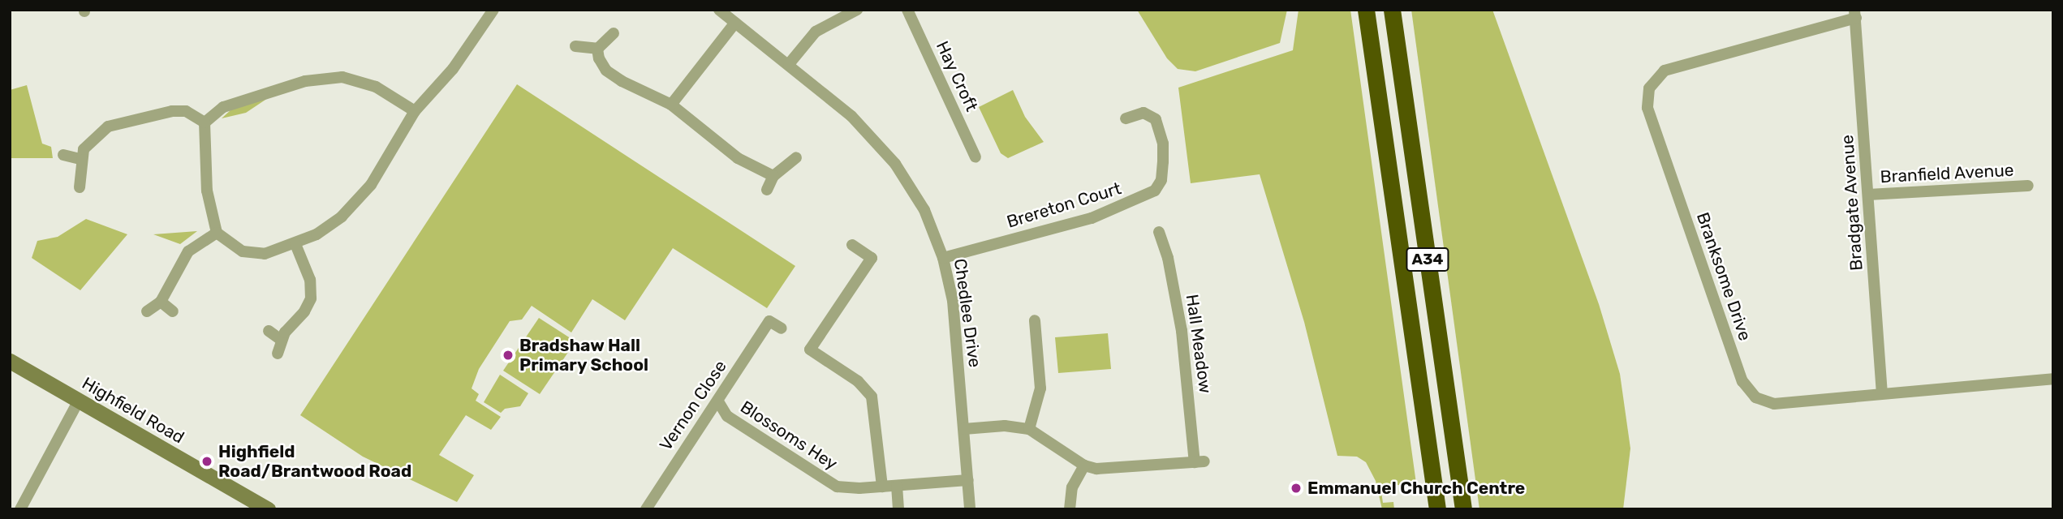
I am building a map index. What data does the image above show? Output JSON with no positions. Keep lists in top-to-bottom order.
{
  "streets": {
    "highway": ["A34"],
    "street": [
      "Hay Croft",
      "Branfield Avenue",
      "Bradgate Avenue",
      "Brereton Court",
      "Branksome Drive",
      "Chedlee Drive",
      "Hall Meadow",
      "Vernon Close",
      "Highfield Road",
      "Blossoms Hey"
    ]
  },
  "crossings": [
    ["Branfield Avenue", "Bradgate Avenue"],
    ["Bradgate Avenue", "Branksome Drive"],
    ["Brereton Court", "Chedlee Drive"],
    ["Chedlee Drive", "Hall Meadow"],
    ["Chedlee Drive", "Blossoms Hey"],
    ["Vernon Close", "Blossoms Hey"]
  ],
  "places": ["Bradshaw Hall Primary School", "Highfield Road/Brantwood Road", "Emmanuel Church Centre"]
}
